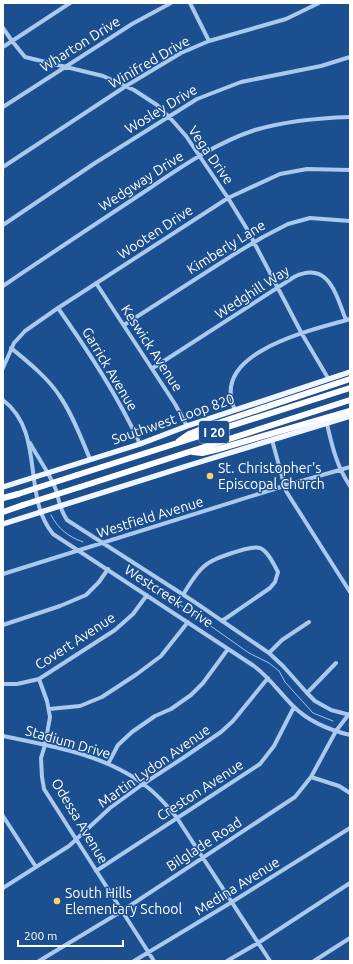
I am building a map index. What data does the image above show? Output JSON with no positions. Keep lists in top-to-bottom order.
{
  "streets": {
    "highway": ["I 20"],
    "main road": ["Southwest Loop 820"],
    "street": [
      "Wharton Drive",
      "Winifred Drive",
      "Wosley Drive",
      "Vega Drive",
      "Wedgway Drive",
      "Wooten Drive",
      "Kimberly Lane",
      "Wedghill Way",
      "Keswick Avenue",
      "Garrick Avenue",
      "Westfield Avenue",
      "Westcreek Drive",
      "Covert Avenue",
      "Stadium Drive",
      "Martin Lydon Avenue",
      "Creston Avenue",
      "Odessa Avenue",
      "Bilglade Road",
      "Medina Avenue"
    ]
  },
  "crossings": [
    ["Wharton Drive", "Vega Drive"],
    ["Winifred Drive", "Vega Drive"],
    ["Wosley Drive", "Vega Drive"],
    ["Vega Drive", "Wedgway Drive"],
    ["Vega Drive", "Wooten Drive"],
    ["Vega Drive", "Kimberly Lane"],
    ["Vega Drive", "Wedghill Way"],
    ["Vega Drive", "Southwest Loop 820"],
    ["Wooten Drive", "Keswick Avenue"],
    ["Wooten Drive", "Garrick Avenue"],
    ["Kimberly Lane", "Keswick Avenue"],
    ["Wedghill Way", "Keswick Avenue"],
    ["Keswick Avenue", "Southwest Loop 820"],
    ["Garrick Avenue", "Southwest Loop 820"],
    ["Southwest Loop 820", "Westcreek Drive"],
    ["Westfield Avenue", "Westcreek Drive"],
    ["Westcreek Drive", "Covert Avenue"],
    ["Westcreek Drive", "Martin Lydon Avenue"],
    ["Westcreek Drive", "Creston Avenue"],
    ["Westcreek Drive", "Bilglade Road"],
    ["Covert Avenue", "Odessa Avenue"],
    ["Stadium Drive", "Martin Lydon Avenue"],
    ["Stadium Drive", "Creston Avenue"],
    ["Stadium Drive", "Odessa Avenue"],
    ["Stadium Drive", "Bilglade Road"],
    ["Stadium Drive", "Medina Avenue"],
    ["Martin Lydon Avenue", "Odessa Avenue"],
    ["Creston Avenue", "Odessa Avenue"],
    ["Odessa Avenue", "Bilglade Road"],
    ["Odessa Avenue", "Medina Avenue"]
  ],
  "places": ["St. Christopher's Episcopal Church", "South Hills Elementary School"],
  "scale_bar": "200 m"
}
